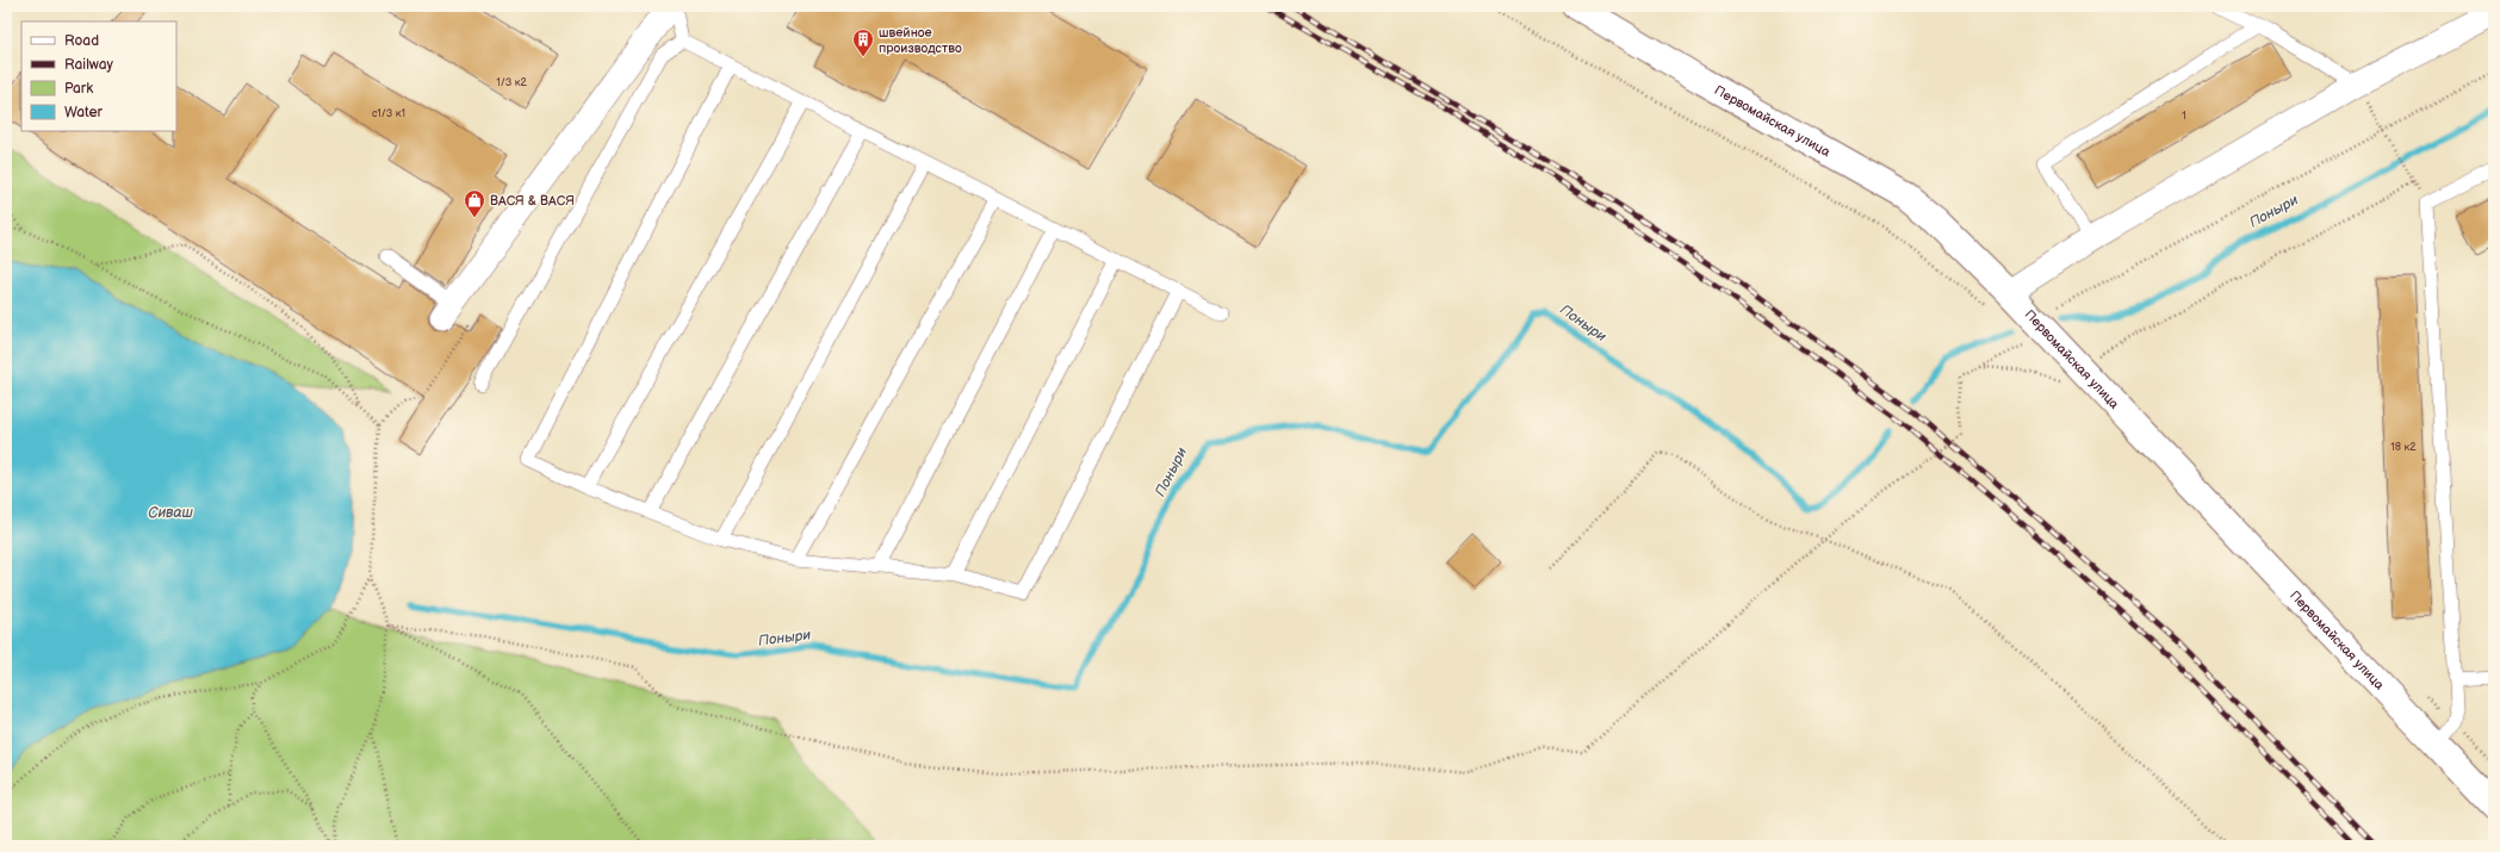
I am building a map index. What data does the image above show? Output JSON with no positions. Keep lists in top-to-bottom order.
{
  "streets": {
    "street": ["Первомайская улица"]
  },
  "water": ["Поныри", "Сиваш"],
  "places": {
    "building": ["швейное производство"],
    "shop": ["ВАСЯ & ВАСЯ"]
  },
  "house_numbers": [
    "1/3 к2",
    "с1/3 к1",
    "1",
    "18 к2"
  ],
  "legend": [
    "Road",
    "Railway",
    "Park",
    "Water"
  ]
}
